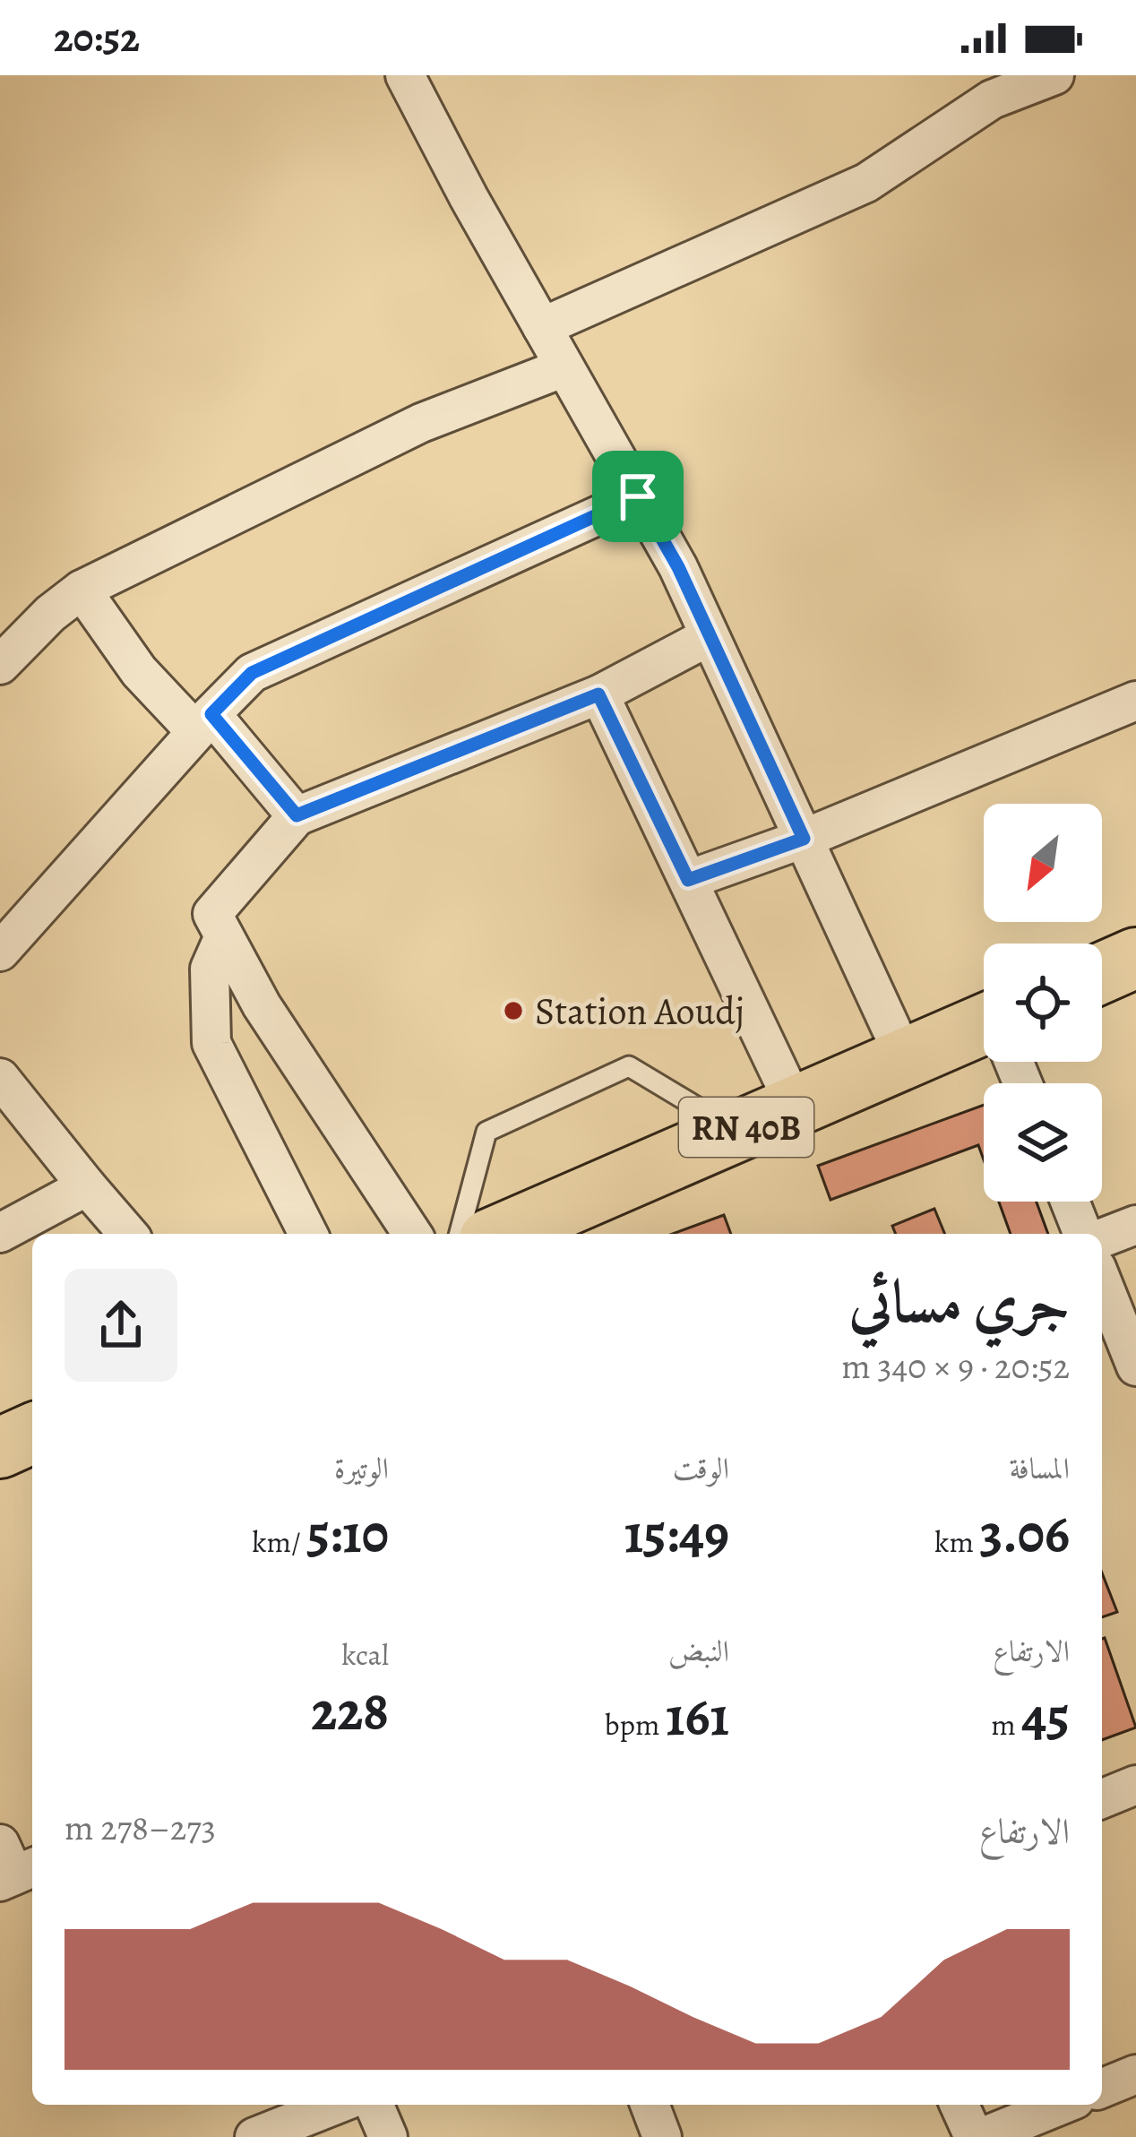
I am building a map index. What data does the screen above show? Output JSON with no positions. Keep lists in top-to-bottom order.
{
  "streets": {
    "main road": ["RN 40B"]
  },
  "places": ["Station Aoudj"],
  "north": "bottom left",
  "page": {
    "status": "20:52",
    "heading": ["جري مسائي", "20:52 · 9 × 340 m"],
    "stats": [
      ["المسافة", "3.06 km"],
      ["الوقت", "15:49"],
      ["الوتيرة", "5:10 /km"],
      ["الارتفاع", "45 m"],
      ["النبض", "161 bpm"],
      ["kcal", "228"]
    ],
    "chart": ["الارتفاع", "273–278 m"]
  }
}
